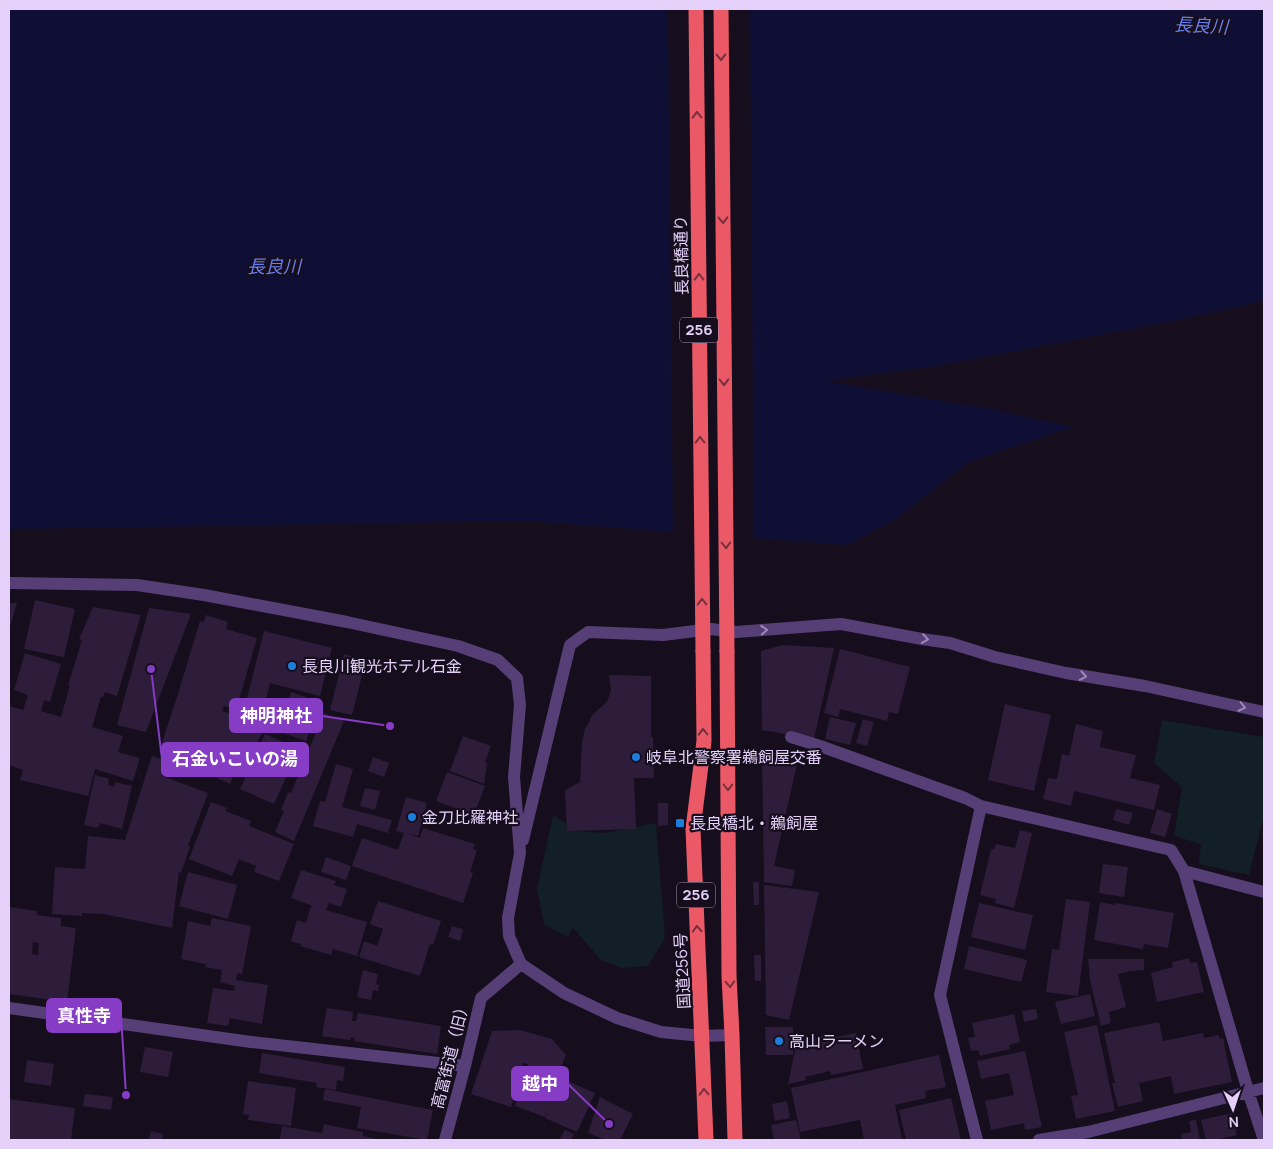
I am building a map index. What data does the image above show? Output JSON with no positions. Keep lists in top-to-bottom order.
{
  "streets": {
    "highway": ["長良橋通り", "256", "国道256号"],
    "street": ["高富街道（旧）"]
  },
  "crossings": [
    ["長良橋通り", "国道256号"]
  ],
  "water": ["長良川"],
  "places": {
    "other": [
      "長良川観光ホテル石金",
      "石金いこいの湯",
      "神明神社",
      "岐阜北警察署鵜飼屋交番",
      "金刀比羅神社",
      "高山ラーメン",
      "真性寺",
      "越中"
    ],
    "transit": ["長良橋北・鵜飼屋"]
  },
  "north": "bottom"
}
